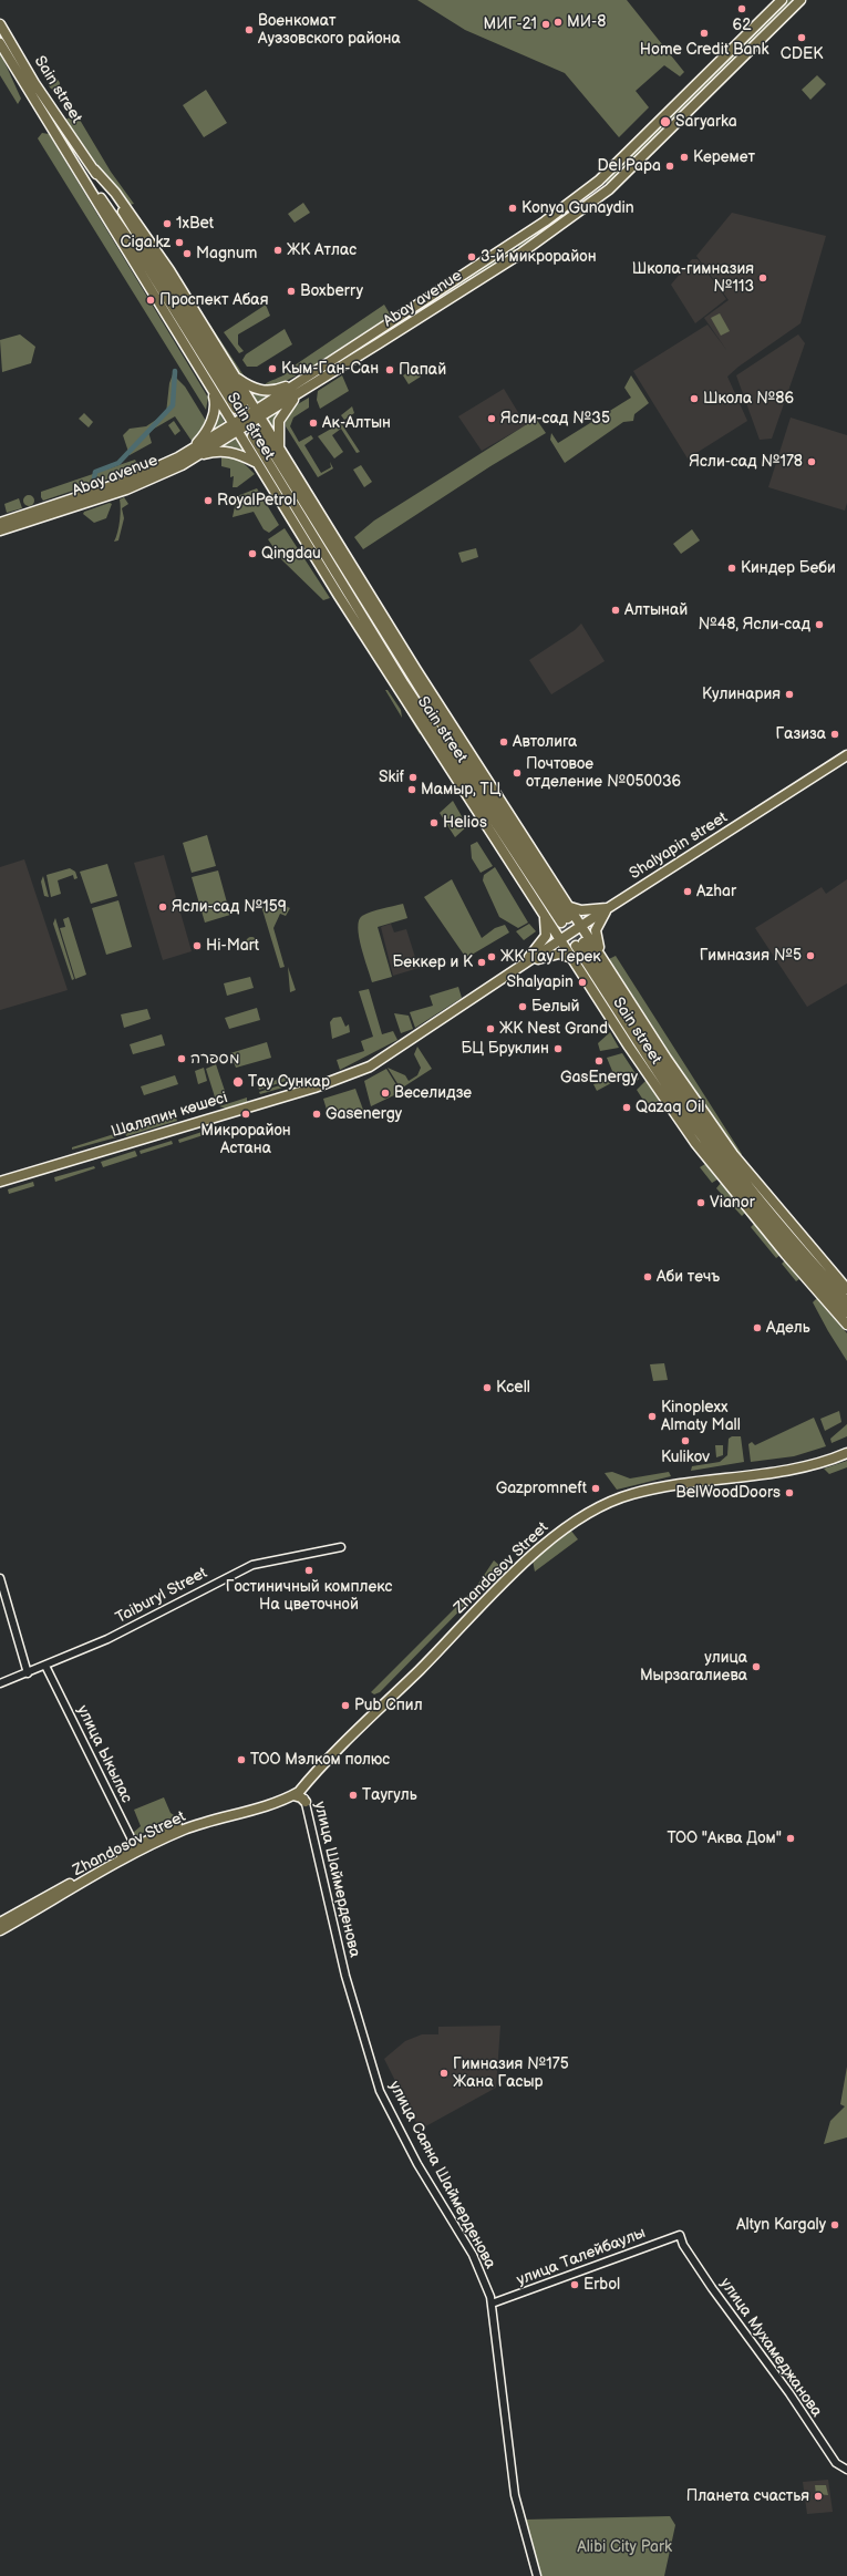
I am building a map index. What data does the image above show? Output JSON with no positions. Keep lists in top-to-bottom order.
{
  "streets": {
    "main road": [
      "Sain street",
      "Abay avenue",
      "Shalyapin street",
      "Шаляпин көшесі",
      "Zhandosov Street"
    ],
    "street": [
      "Taiburyl Street",
      "улица Ыкылас",
      "улица Шаймерденова",
      "улица Саяна Шаймерденова",
      "улица Талейбаулы",
      "улица Мухамеджанова"
    ]
  },
  "crossings": [
    ["Sain street", "Abay avenue"],
    ["Sain street", "Shalyapin street"],
    ["Shalyapin street", "Шаляпин көшесі"],
    ["Zhandosov Street", "улица Ыкылас"],
    ["Zhandosov Street", "улица Шаймерденова"],
    ["Taiburyl Street", "улица Ыкылас"],
    ["улица Шаймерденова", "улица Саяна Шаймерденова"],
    ["улица Саяна Шаймерденова", "улица Талейбаулы"],
    ["улица Талейбаулы", "улица Мухамеджанова"]
  ],
  "parks": ["Alibi City Park"],
  "places": [
    "62",
    "МИ-8",
    "МИГ-21",
    "Военкомат Ауэзовского района",
    "Home Credit Bank",
    "CDEK",
    "Saryarka",
    "Керемет",
    "Del Papa",
    "Konya Gunaydin",
    "1xBet",
    "Ciga.kz",
    "ЖК Атлас",
    "Magnum",
    "3-й микрорайон",
    "Школа-гимназия №113",
    "Boxberry",
    "Проспект Абая",
    "Кым-Ган-Сан",
    "Папай",
    "Школа №86",
    "Ясли-сад №35",
    "Ак-Алтын",
    "Ясли-сад №178",
    "RoyalPetrol",
    "Qingdau",
    "Киндер Беби",
    "Алтынай",
    "№48, Ясли-сад",
    "Кулинария",
    "Газиза",
    "Автолига",
    "Почтовое отделение №050036",
    "Skif",
    "Мамыр, ТЦ",
    "Helios",
    "Azhar",
    "Ясли-сад №159",
    "Hi-Mart",
    "Гимназия №5",
    "ЖК Тау Терек",
    "Беккер и К",
    "Shalyapin",
    "Белый",
    "ЖК Nest Grand",
    "БЦ Бруклин",
    "מספרה",
    "GasEnergy",
    "Тау Сункар",
    "Веселидзе",
    "Qazaq Oil",
    "Микрорайон Астана",
    "Gasenergy",
    "Vianor",
    "Аби течъ",
    "Адель",
    "Kcell",
    "Kinoplexx Almaty Mall",
    "Kulikov",
    "Gazpromneft",
    "BelWoodDoors",
    "Гостиничный комплекс На цветочной",
    "улица Мырзагалиева",
    "Pub Спил",
    "ТОО Мэлком полюс",
    "Таугуль",
    "ТОО \"Аква Дом\"",
    "Гимназия №175 Жана Гасыр",
    "Altyn Kargaly",
    "Erbol",
    "Планета счастья"
  ]
}
